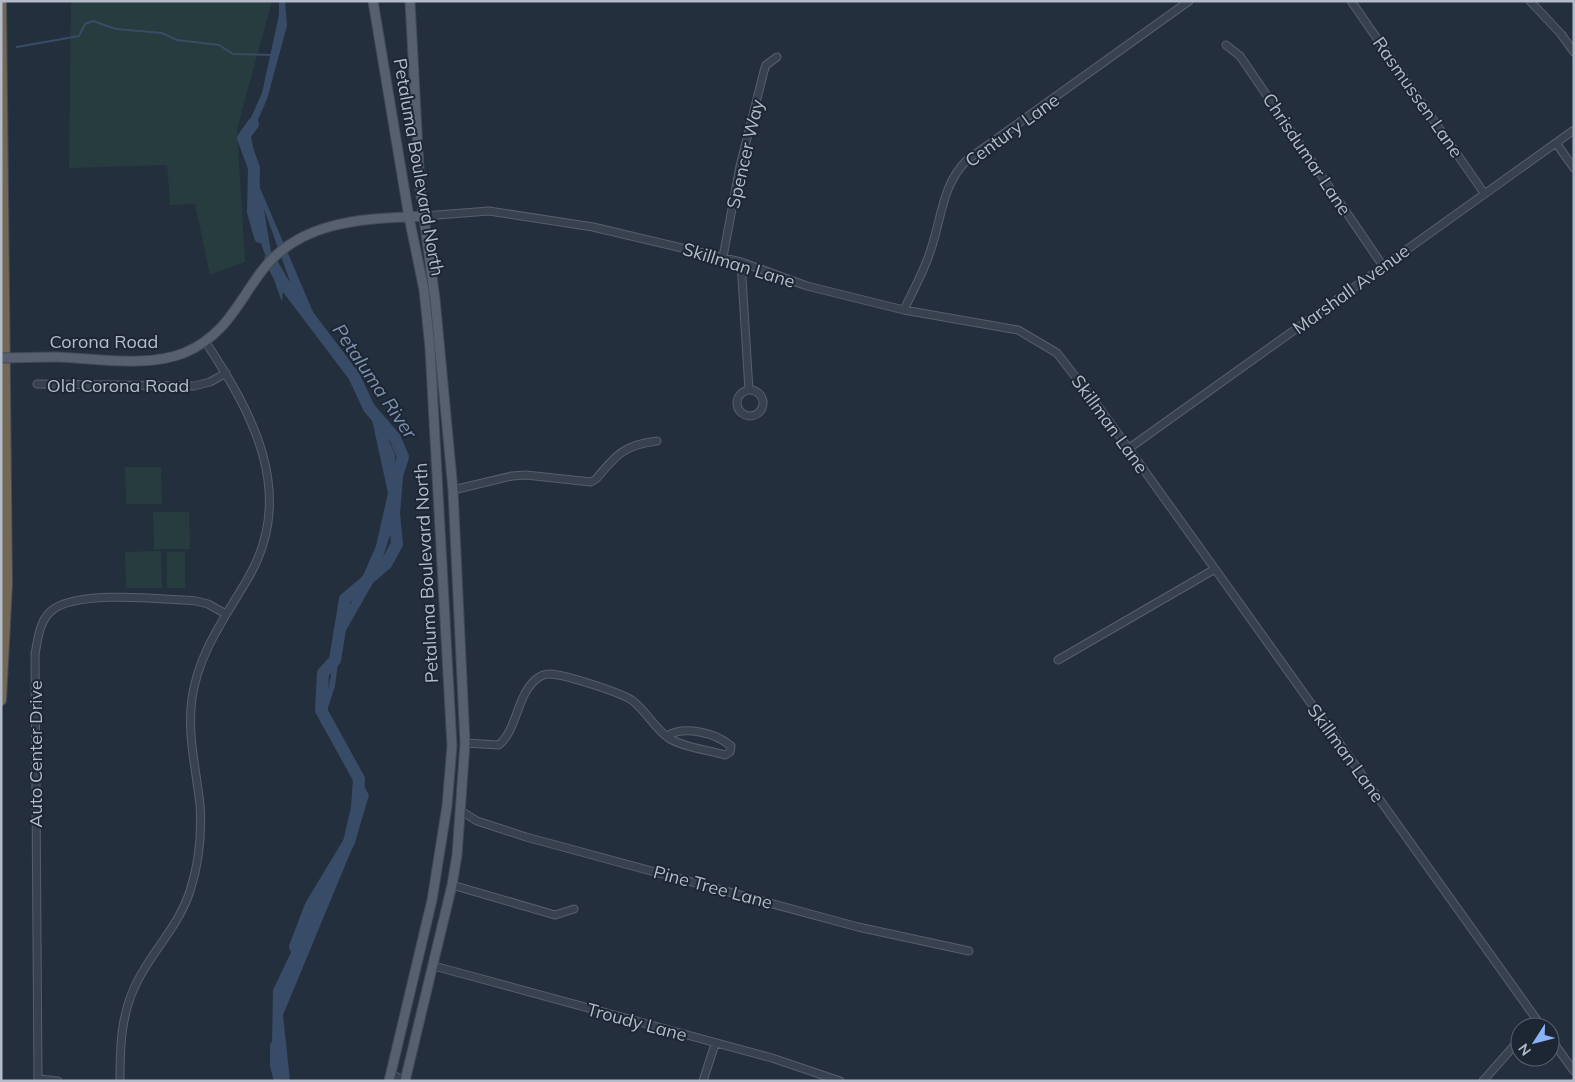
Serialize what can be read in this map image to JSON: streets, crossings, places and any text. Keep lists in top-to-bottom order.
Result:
{
  "streets": {
    "main road": ["Petaluma Boulevard North", "Corona Road"],
    "street": [
      "Rasmussen Lane",
      "Century Lane",
      "Spencer Way",
      "Chrisdumar Lane",
      "Skillman Lane",
      "Marshall Avenue",
      "Old Corona Road",
      "Auto Center Drive",
      "Pine Tree Lane",
      "Troudy Lane"
    ]
  },
  "crossings": [
    ["Rasmussen Lane", "Marshall Avenue"],
    ["Century Lane", "Skillman Lane"],
    ["Spencer Way", "Skillman Lane"],
    ["Chrisdumar Lane", "Marshall Avenue"],
    ["Petaluma Boulevard North", "Skillman Lane"],
    ["Petaluma Boulevard North", "Corona Road"],
    ["Petaluma Boulevard North", "Pine Tree Lane"],
    ["Petaluma Boulevard North", "Troudy Lane"],
    ["Skillman Lane", "Marshall Avenue"],
    ["Skillman Lane", "Corona Road"]
  ],
  "water": ["Petaluma River"],
  "north": "bottom left"
}
